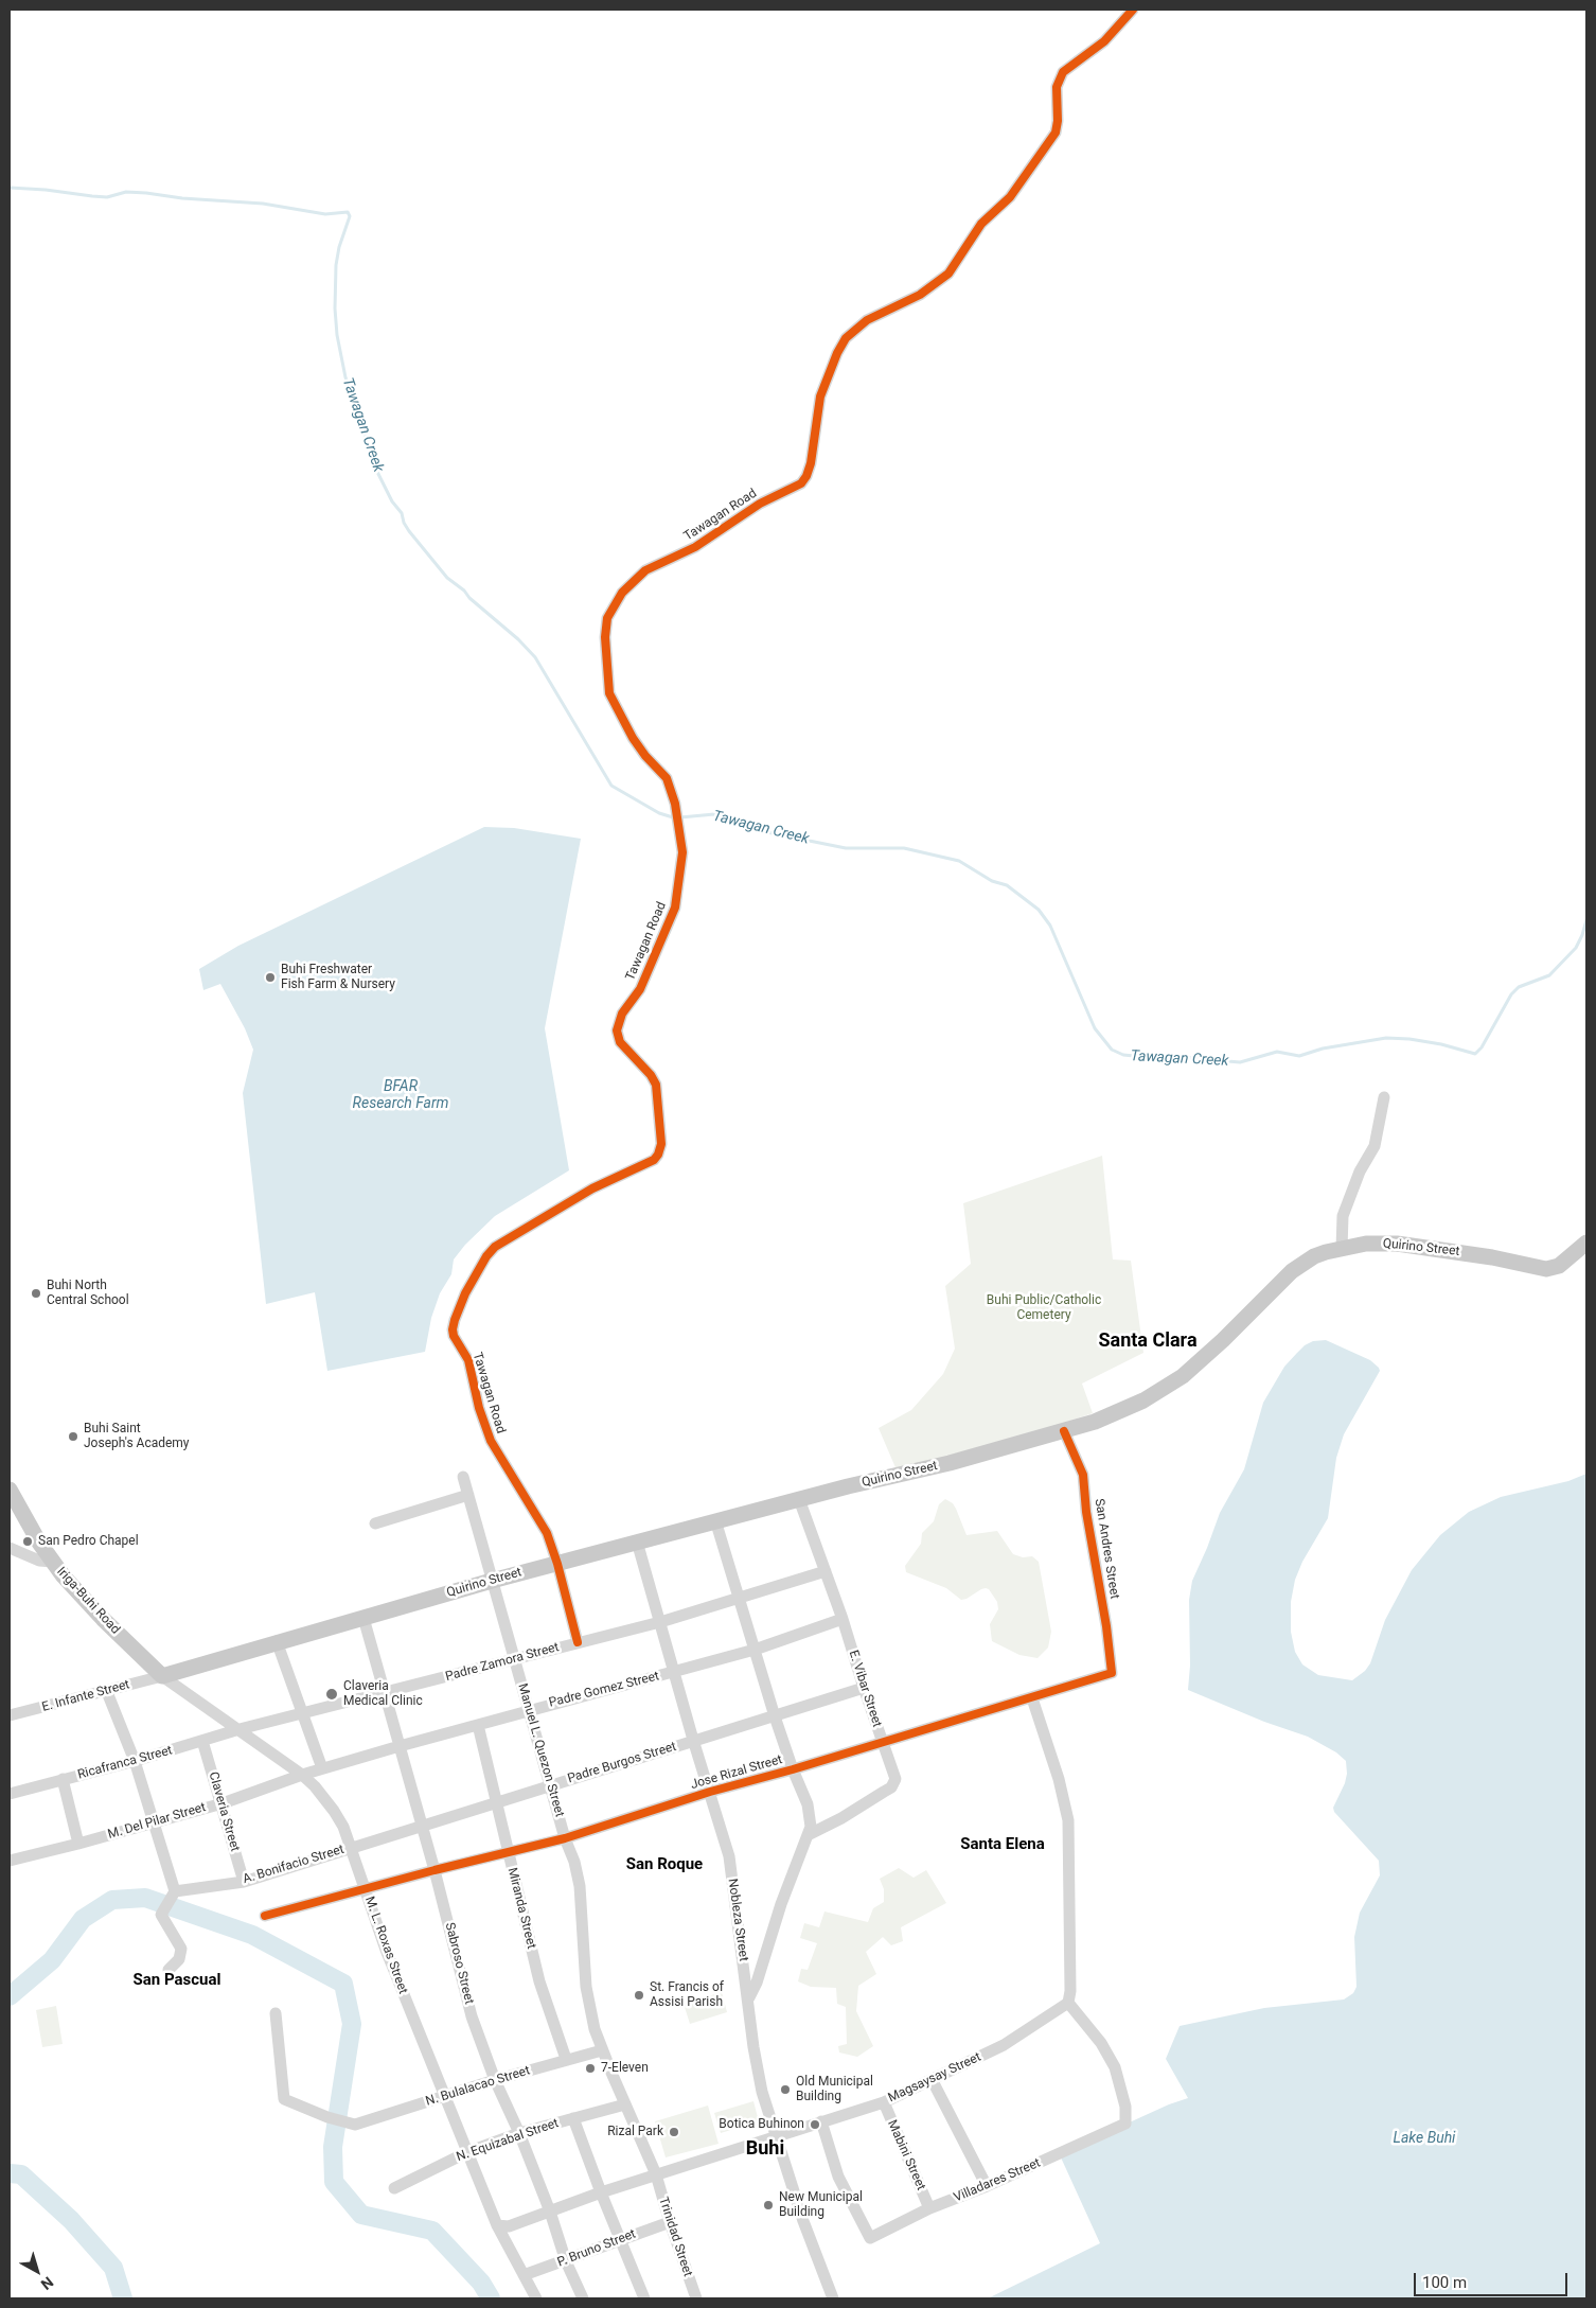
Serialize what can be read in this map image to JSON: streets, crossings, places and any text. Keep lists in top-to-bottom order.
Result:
{
  "streets": {
    "main road": ["Quirino Street", "Iriga-Buhi Road"],
    "street": [
      "Tawagan Road",
      "San Andres Street",
      "Padre Zamora Street",
      "E. Vibar Street",
      "Padre Gomez Street",
      "E. Infante Street",
      "Manuel L. Quezon Street",
      "Ricafranca Street",
      "Padre Burgos Street",
      "Jose Rizal Street",
      "Claveria Street",
      "M. Del Pilar Street",
      "A. Bonifacio Street",
      "Miranda Street",
      "Nobleza Street",
      "M. L. Roxas Street",
      "Sabroso Street",
      "Magsaysay Street",
      "N. Bulalacao Street",
      "N. Equizabal Street",
      "Mabini Street",
      "Villadares Street",
      "Trinidad Street",
      "P. Bruno Street"
    ]
  },
  "crossings": [
    ["Tawagan Road", "Quirino Street"],
    ["Tawagan Road", "Padre Zamora Street"],
    ["Quirino Street", "San Andres Street"],
    ["Quirino Street", "Iriga-Buhi Road"],
    ["Quirino Street", "E. Vibar Street"],
    ["Quirino Street", "E. Infante Street"],
    ["Quirino Street", "Manuel L. Quezon Street"],
    ["Quirino Street", "Nobleza Street"],
    ["Quirino Street", "M. L. Roxas Street"],
    ["Quirino Street", "Sabroso Street"],
    ["San Andres Street", "Jose Rizal Street"],
    ["Iriga-Buhi Road", "E. Infante Street"],
    ["Iriga-Buhi Road", "M. L. Roxas Street"],
    ["Padre Zamora Street", "E. Vibar Street"],
    ["Padre Zamora Street", "Manuel L. Quezon Street"],
    ["Padre Zamora Street", "Ricafranca Street"],
    ["Padre Zamora Street", "Nobleza Street"],
    ["Padre Zamora Street", "M. L. Roxas Street"],
    ["Padre Zamora Street", "Sabroso Street"],
    ["E. Vibar Street", "Padre Gomez Street"],
    ["E. Vibar Street", "Padre Burgos Street"],
    ["E. Vibar Street", "Jose Rizal Street"],
    ["Padre Gomez Street", "Manuel L. Quezon Street"],
    ["Padre Gomez Street", "M. Del Pilar Street"],
    ["Padre Gomez Street", "Miranda Street"],
    ["Padre Gomez Street", "Nobleza Street"],
    ["Padre Gomez Street", "M. L. Roxas Street"],
    ["Padre Gomez Street", "Sabroso Street"],
    ["E. Infante Street", "M. L. Roxas Street"],
    ["Manuel L. Quezon Street", "Padre Burgos Street"],
    ["Manuel L. Quezon Street", "Jose Rizal Street"],
    ["Manuel L. Quezon Street", "Magsaysay Street"],
    ["Manuel L. Quezon Street", "N. Bulalacao Street"],
    ["Manuel L. Quezon Street", "N. Equizabal Street"],
    ["Manuel L. Quezon Street", "Trinidad Street"],
    ["Ricafranca Street", "Claveria Street"],
    ["Ricafranca Street", "M. L. Roxas Street"],
    ["Padre Burgos Street", "A. Bonifacio Street"],
    ["Padre Burgos Street", "Miranda Street"],
    ["Padre Burgos Street", "Nobleza Street"],
    ["Padre Burgos Street", "M. L. Roxas Street"],
    ["Padre Burgos Street", "Sabroso Street"],
    ["Jose Rizal Street", "Miranda Street"],
    ["Jose Rizal Street", "Nobleza Street"],
    ["Jose Rizal Street", "M. L. Roxas Street"],
    ["Jose Rizal Street", "Sabroso Street"],
    ["Claveria Street", "M. Del Pilar Street"],
    ["Claveria Street", "A. Bonifacio Street"],
    ["M. Del Pilar Street", "M. L. Roxas Street"],
    ["A. Bonifacio Street", "M. L. Roxas Street"],
    ["Miranda Street", "N. Bulalacao Street"],
    ["Nobleza Street", "Magsaysay Street"],
    ["M. L. Roxas Street", "Magsaysay Street"],
    ["M. L. Roxas Street", "N. Bulalacao Street"],
    ["M. L. Roxas Street", "N. Equizabal Street"],
    ["M. L. Roxas Street", "P. Bruno Street"],
    ["Sabroso Street", "Magsaysay Street"],
    ["Sabroso Street", "N. Bulalacao Street"],
    ["Sabroso Street", "N. Equizabal Street"],
    ["Sabroso Street", "P. Bruno Street"],
    ["Magsaysay Street", "Mabini Street"],
    ["Magsaysay Street", "Villadares Street"],
    ["Magsaysay Street", "Trinidad Street"],
    ["Mabini Street", "Villadares Street"],
    ["Trinidad Street", "P. Bruno Street"]
  ],
  "districts": [
    "Santa Clara",
    "Santa Elena",
    "San Roque",
    "San Pascual",
    "Buhi"
  ],
  "water": ["Tawagan Creek", "BFAR Research Farm", "Lake Buhi"],
  "parks": ["Buhi Public/Catholic Cemetery"],
  "places": [
    "Buhi Freshwater Fish Farm & Nursery",
    "Buhi North Central School",
    "Buhi Saint Joseph's Academy",
    "San Pedro Chapel",
    "Claveria Medical Clinic",
    "St. Francis of Assisi Parish",
    "7-Eleven",
    "Old Municipal Building",
    "Botica Buhinon",
    "Rizal Park",
    "New Municipal Building"
  ],
  "scale_bar": "100 m",
  "north": "bottom right"
}
